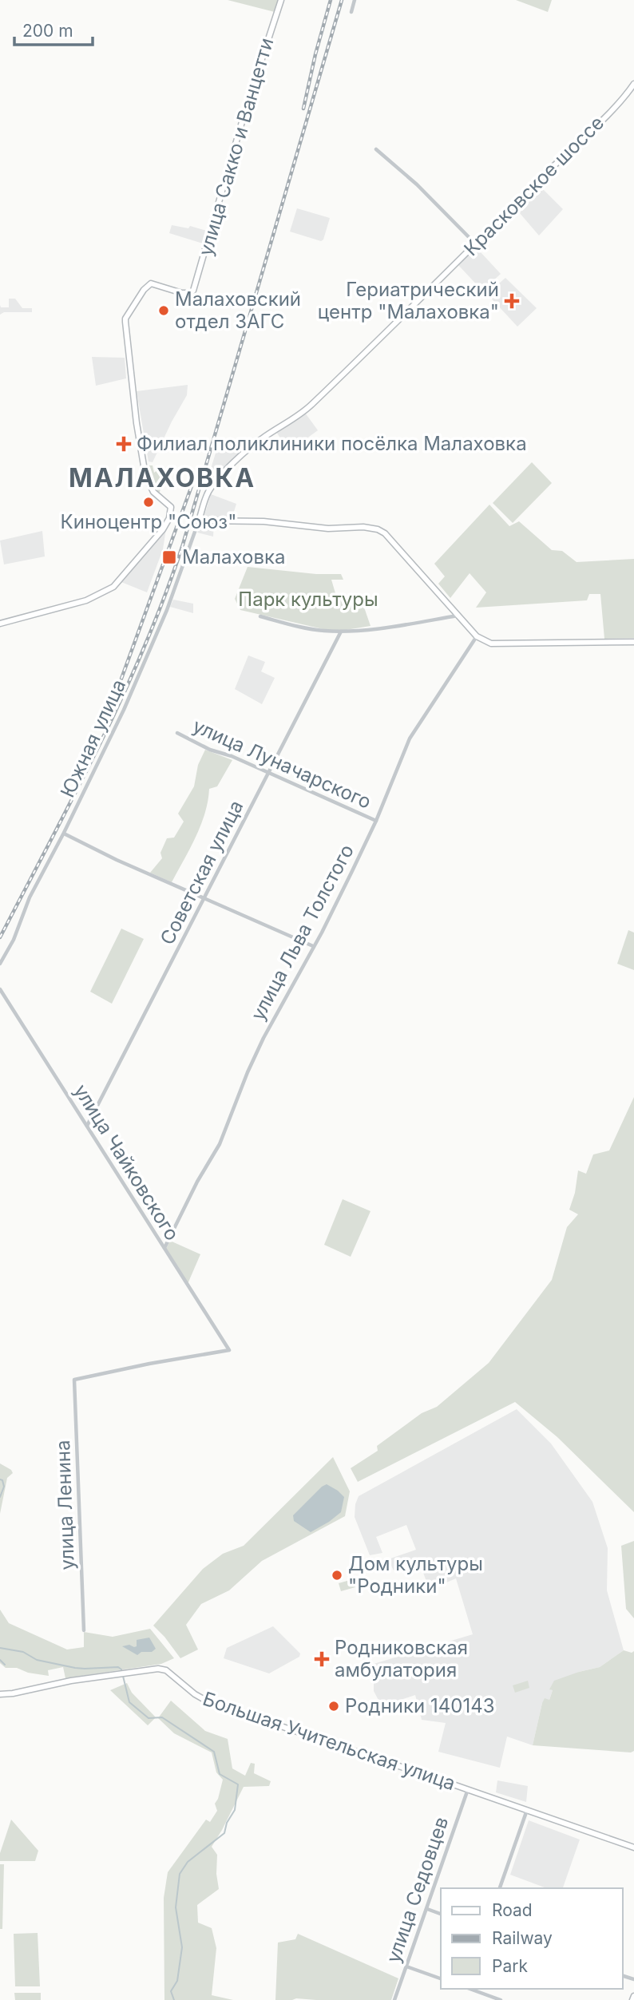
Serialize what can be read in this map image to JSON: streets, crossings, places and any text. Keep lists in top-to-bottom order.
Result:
{
  "streets": {
    "main road": ["улица Сакко и Ванцетти", "Красковское шоссе", "Большая Учительская улица"],
    "street": [
      "Южная улица",
      "улица Луначарского",
      "Советская улица",
      "улица Льва Толстого",
      "улица Чайковского",
      "улица Ленина",
      "улица Седовцев"
    ]
  },
  "crossings": [
    ["Красковское шоссе", "Южная улица"],
    ["улица Луначарского", "Советская улица"],
    ["улица Луначарского", "улица Льва Толстого"],
    ["Советская улица", "улица Чайковского"],
    ["улица Льва Толстого", "улица Чайковского"],
    ["улица Чайковского", "улица Ленина"],
    ["Большая Учительская улица", "улица Седовцев"]
  ],
  "districts": ["МАЛАХОВКА"],
  "parks": ["Парк культуры"],
  "places": {
    "health": ["Гериатрический центр \"Малаховка\"", "Филиал поликлиники посёлка Малаховка", "Родниковская амбулатория"],
    "other": [
      "Малаховский отдел ЗАГС",
      "Киноцентр \"Союз\"",
      "Дом культуры \"Родники\"",
      "Родники 140143"
    ],
    "transit": ["Малаховка"]
  },
  "legend": ["Road", "Railway", "Park"],
  "scale_bar": "200 m"
}
